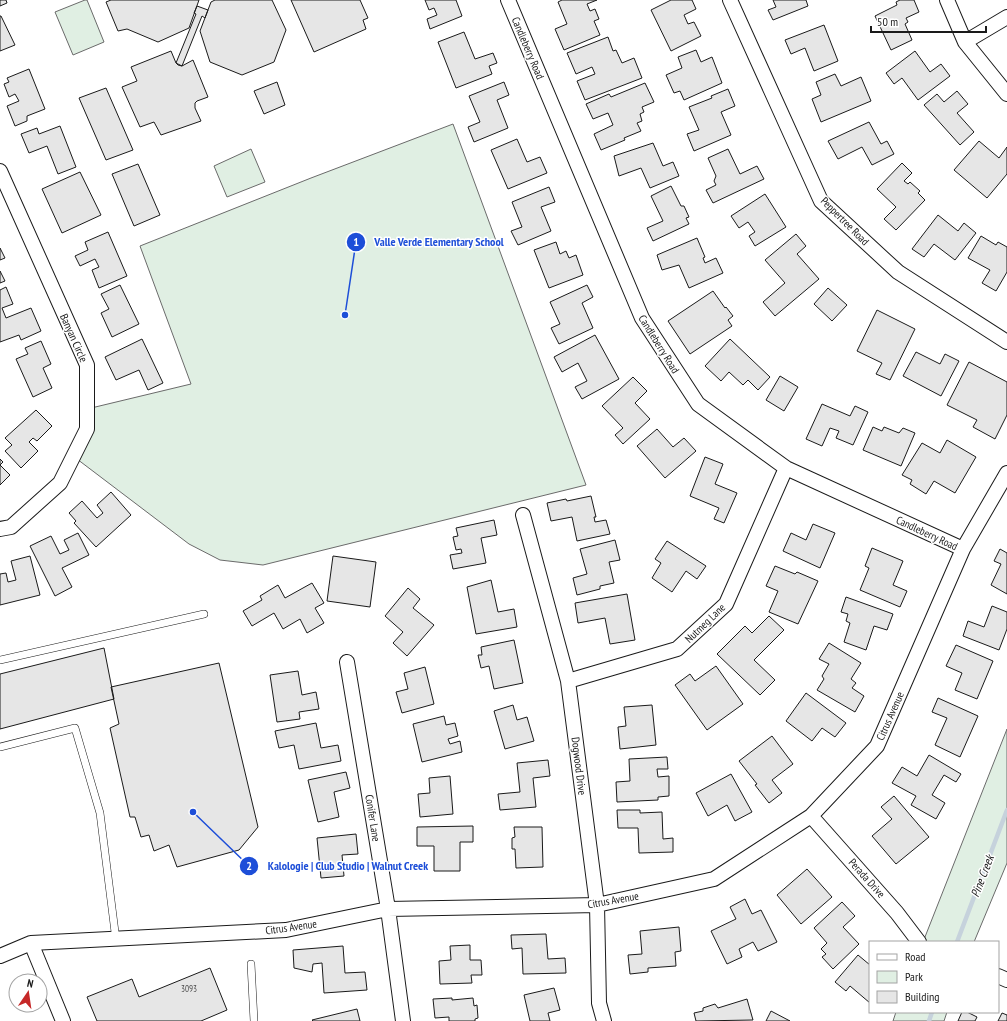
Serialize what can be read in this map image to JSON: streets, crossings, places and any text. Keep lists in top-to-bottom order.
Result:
{
  "streets": {
    "street": [
      "Candleberry Road",
      "Peppertree Road",
      "Banyan Circle",
      "Nutmeg Lane",
      "Citrus Avenue",
      "Dogwood Drive",
      "Conifer Lane",
      "Perada Drive"
    ]
  },
  "crossings": [
    ["Candleberry Road", "Nutmeg Lane"],
    ["Candleberry Road", "Citrus Avenue"],
    ["Nutmeg Lane", "Dogwood Drive"],
    ["Citrus Avenue", "Dogwood Drive"],
    ["Citrus Avenue", "Conifer Lane"],
    ["Citrus Avenue", "Perada Drive"]
  ],
  "water": ["Pine Creek"],
  "places": ["Valle Verde Elementary School", "Kalologie | Club Studio | Walnut Creek"],
  "house_numbers": ["3093"],
  "legend": ["Road", "Park", "Building"],
  "scale_bar": "50 m",
  "north": "top"
}
